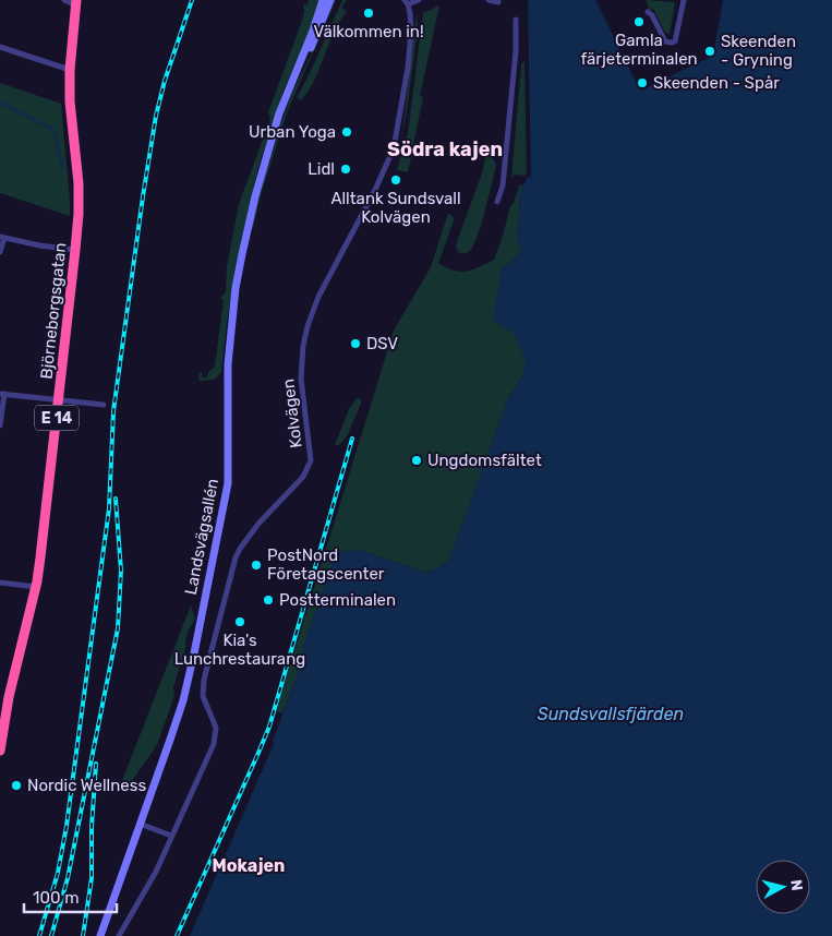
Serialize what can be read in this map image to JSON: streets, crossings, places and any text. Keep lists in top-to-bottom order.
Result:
{
  "streets": {
    "highway": ["Björneborgsgatan", "E 14"],
    "main road": ["Landsvägsallén"],
    "street": ["Kolvägen"]
  },
  "districts": ["Södra kajen", "Mokajen"],
  "water": ["Sundsvallsfjärden"],
  "places": [
    "Välkommen in!",
    "Gamla färjeterminalen",
    "Skeenden - Gryning",
    "Skeenden - Spår",
    "Urban Yoga",
    "Lidl",
    "Alltank Sundsvall Kolvägen",
    "DSV",
    "Ungdomsfältet",
    "PostNord Företagscenter",
    "Postterminalen",
    "Kia's Lunchrestaurang",
    "Nordic Wellness"
  ],
  "scale_bar": "100 m",
  "north": "right"
}
